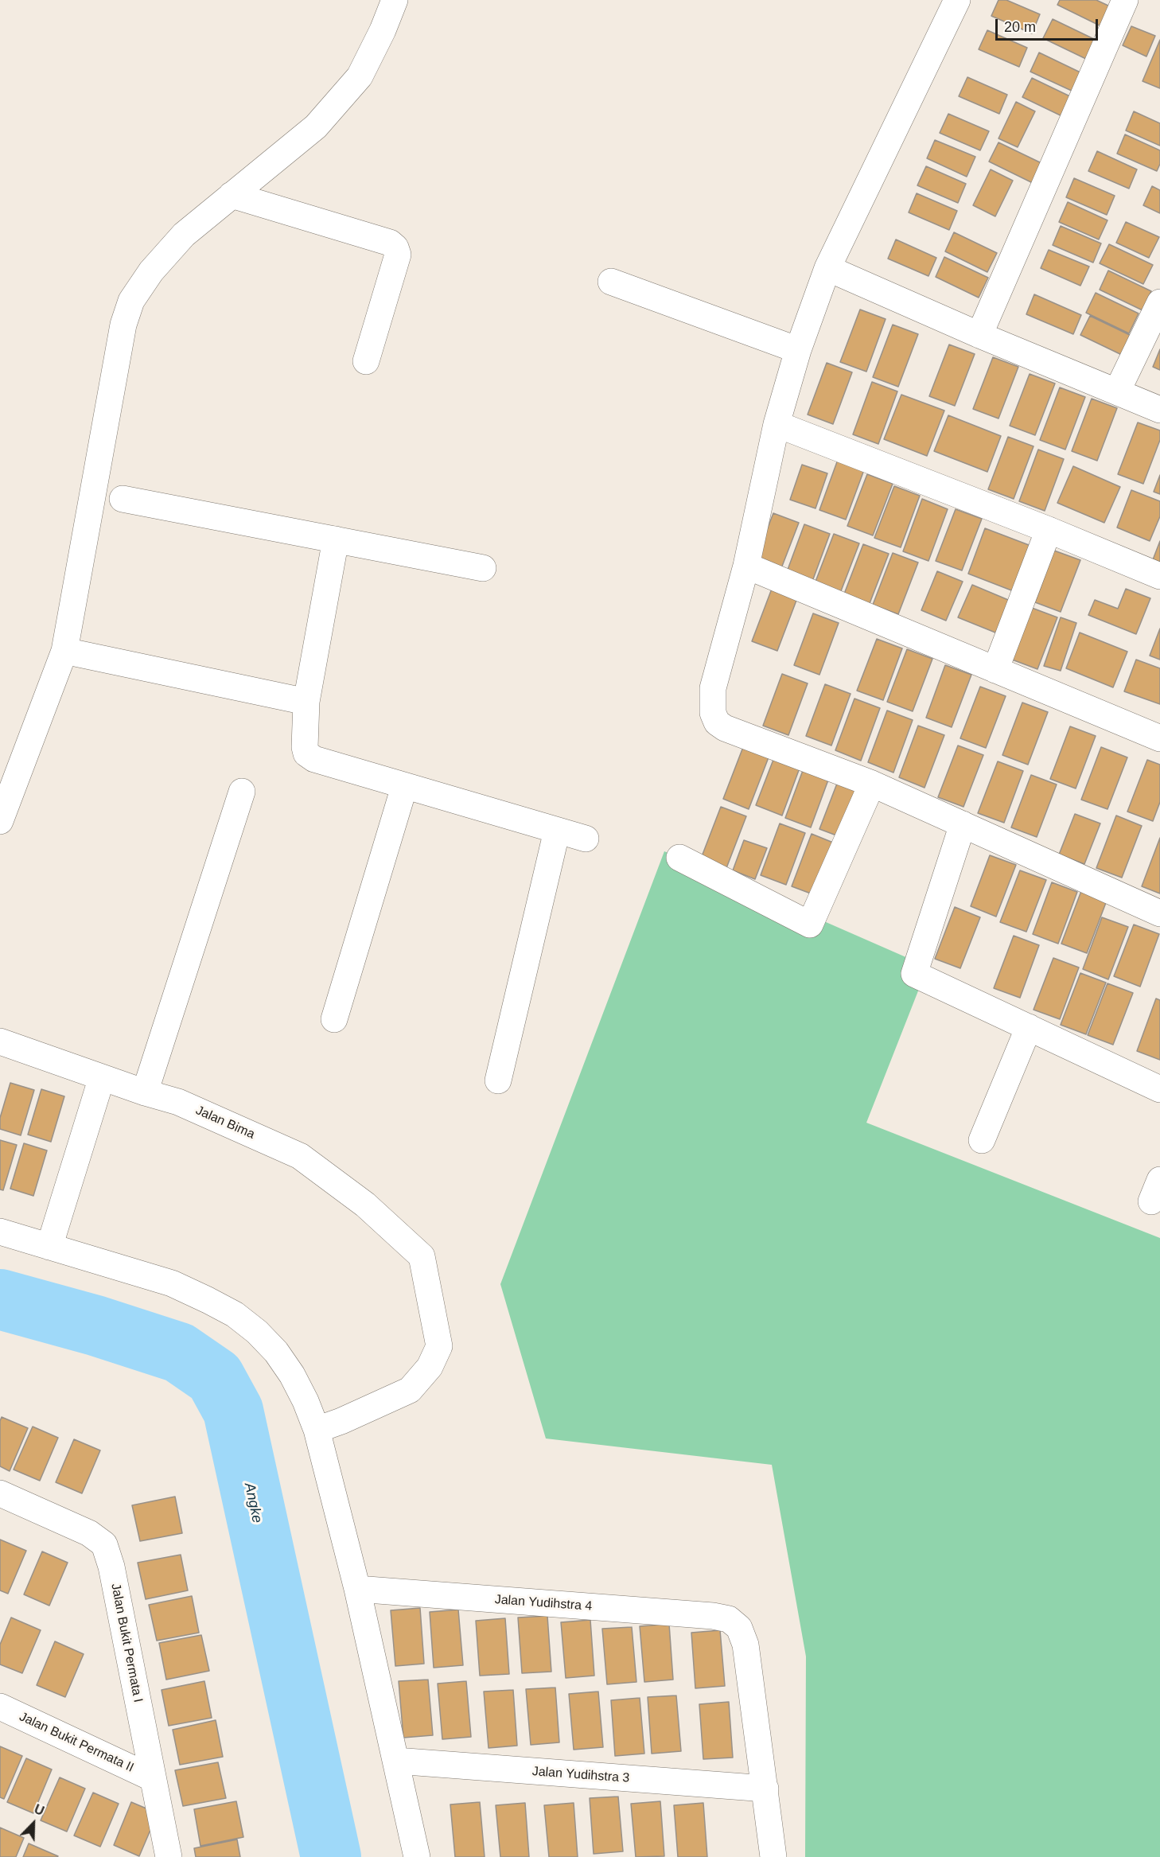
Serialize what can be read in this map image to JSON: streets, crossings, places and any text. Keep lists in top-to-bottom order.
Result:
{
  "streets": {
    "street": [
      "Jalan Bima",
      "Jalan Yudihstra 4",
      "Jalan Bukit Permata I",
      "Jalan Bukit Permata II",
      "Jalan Yudihstra 3"
    ]
  },
  "crossings": [
    ["Jalan Yudihstra 4", "Jalan Yudihstra 3"],
    ["Jalan Bukit Permata I", "Jalan Bukit Permata II"]
  ],
  "water": ["Angke"],
  "scale_bar": "20 m",
  "north": "top right"
}
